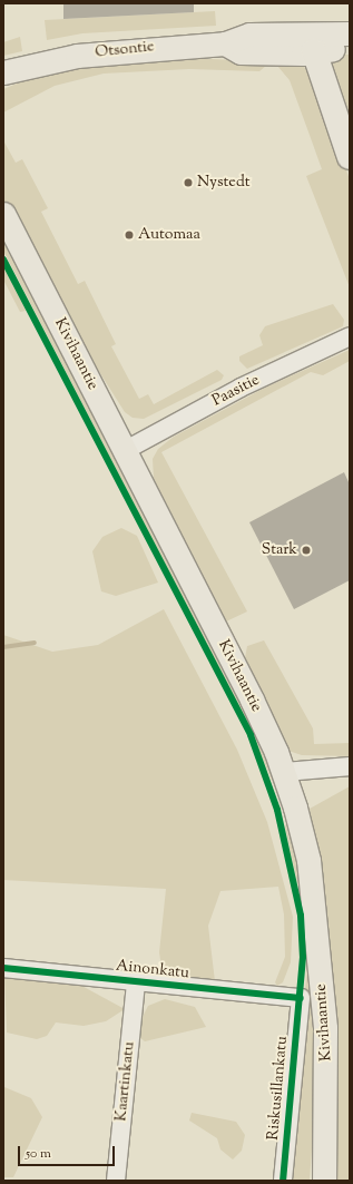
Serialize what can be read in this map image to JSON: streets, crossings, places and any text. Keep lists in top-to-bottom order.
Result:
{
  "streets": {
    "main road": ["Otsontie", "Kivihaantie"],
    "street": [
      "Paasitie",
      "Ainonkatu",
      "Kaartinkatu",
      "Riskusillankatu"
    ]
  },
  "crossings": [
    ["Kivihaantie", "Paasitie"],
    ["Ainonkatu", "Kaartinkatu"],
    ["Ainonkatu", "Riskusillankatu"]
  ],
  "places": ["Nystedt", "Automaa", "Stark"],
  "scale_bar": "50 m"
}
